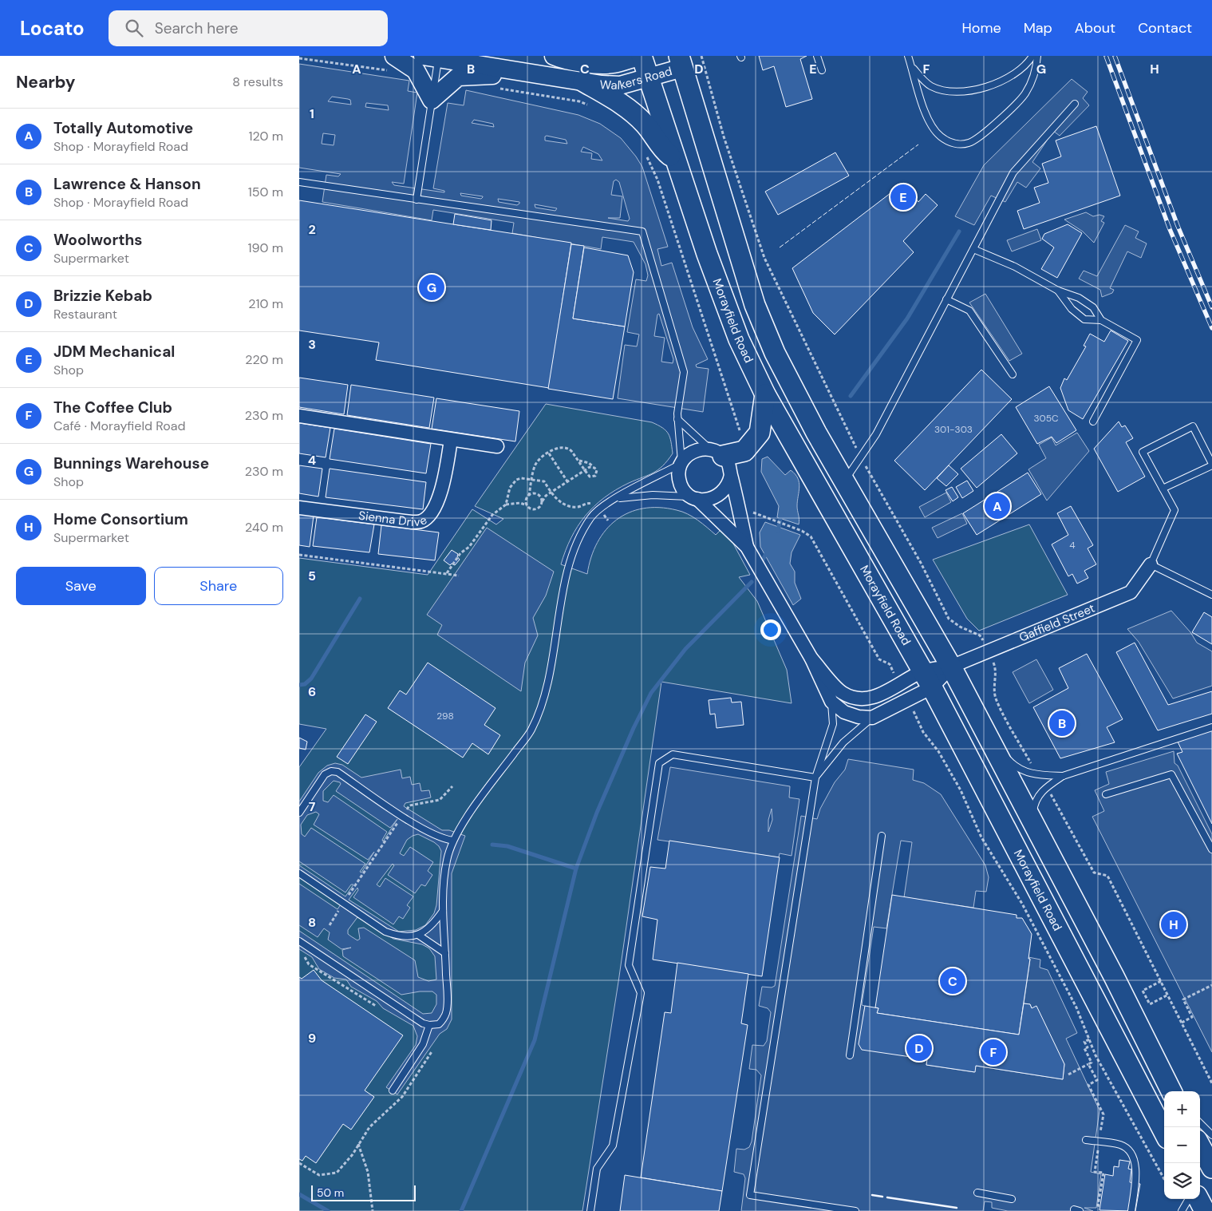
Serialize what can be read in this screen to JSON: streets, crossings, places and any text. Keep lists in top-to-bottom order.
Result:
{
  "streets": {
    "main road": ["Walkers Road", "Morayfield Road"],
    "street": ["Sienna Drive", "Gaffield Street"]
  },
  "crossings": [
    ["Walkers Road", "Morayfield Road"]
  ],
  "house_numbers": [
    "305C",
    "301-303",
    "4",
    "298"
  ],
  "scale_bar": "50 m",
  "page": {
    "header": "Locato",
    "search": "Search here",
    "nav": [
      "Home",
      "Map",
      "About",
      "Contact"
    ],
    "heading": ["Nearby", "8 results"],
    "list": [
      {
        "mark": "A",
        "name": "Totally Automotive",
        "note": "Shop · Morayfield Road",
        "value": "120 m"
      },
      {
        "mark": "B",
        "name": "Lawrence & Hanson",
        "note": "Shop · Morayfield Road",
        "value": "150 m"
      },
      {
        "mark": "C",
        "name": "Woolworths",
        "note": "Supermarket",
        "value": "190 m"
      },
      {
        "mark": "D",
        "name": "Brizzie Kebab",
        "note": "Restaurant",
        "value": "210 m"
      },
      {
        "mark": "E",
        "name": "JDM Mechanical",
        "note": "Shop",
        "value": "220 m"
      },
      {
        "mark": "F",
        "name": "The Coffee Club",
        "note": "Café · Morayfield Road",
        "value": "230 m"
      },
      {
        "mark": "G",
        "name": "Bunnings Warehouse",
        "note": "Shop",
        "value": "230 m"
      },
      {
        "mark": "H",
        "name": "Home Consortium",
        "note": "Supermarket",
        "value": "240 m"
      }
    ],
    "pins": [
      "E",
      "G",
      "A",
      "B",
      "H",
      "C",
      "D",
      "F"
    ],
    "buttons": ["Save", "Share"],
    "map_buttons": ["+", "−"],
    "scale": "50 m"
  },
  "grid": {
    "columns": [
      "A",
      "B",
      "C",
      "D",
      "E",
      "F",
      "G",
      "H"
    ],
    "rows": [
      "1",
      "2",
      "3",
      "4",
      "5",
      "6",
      "7",
      "8",
      "9"
    ]
  }
}
